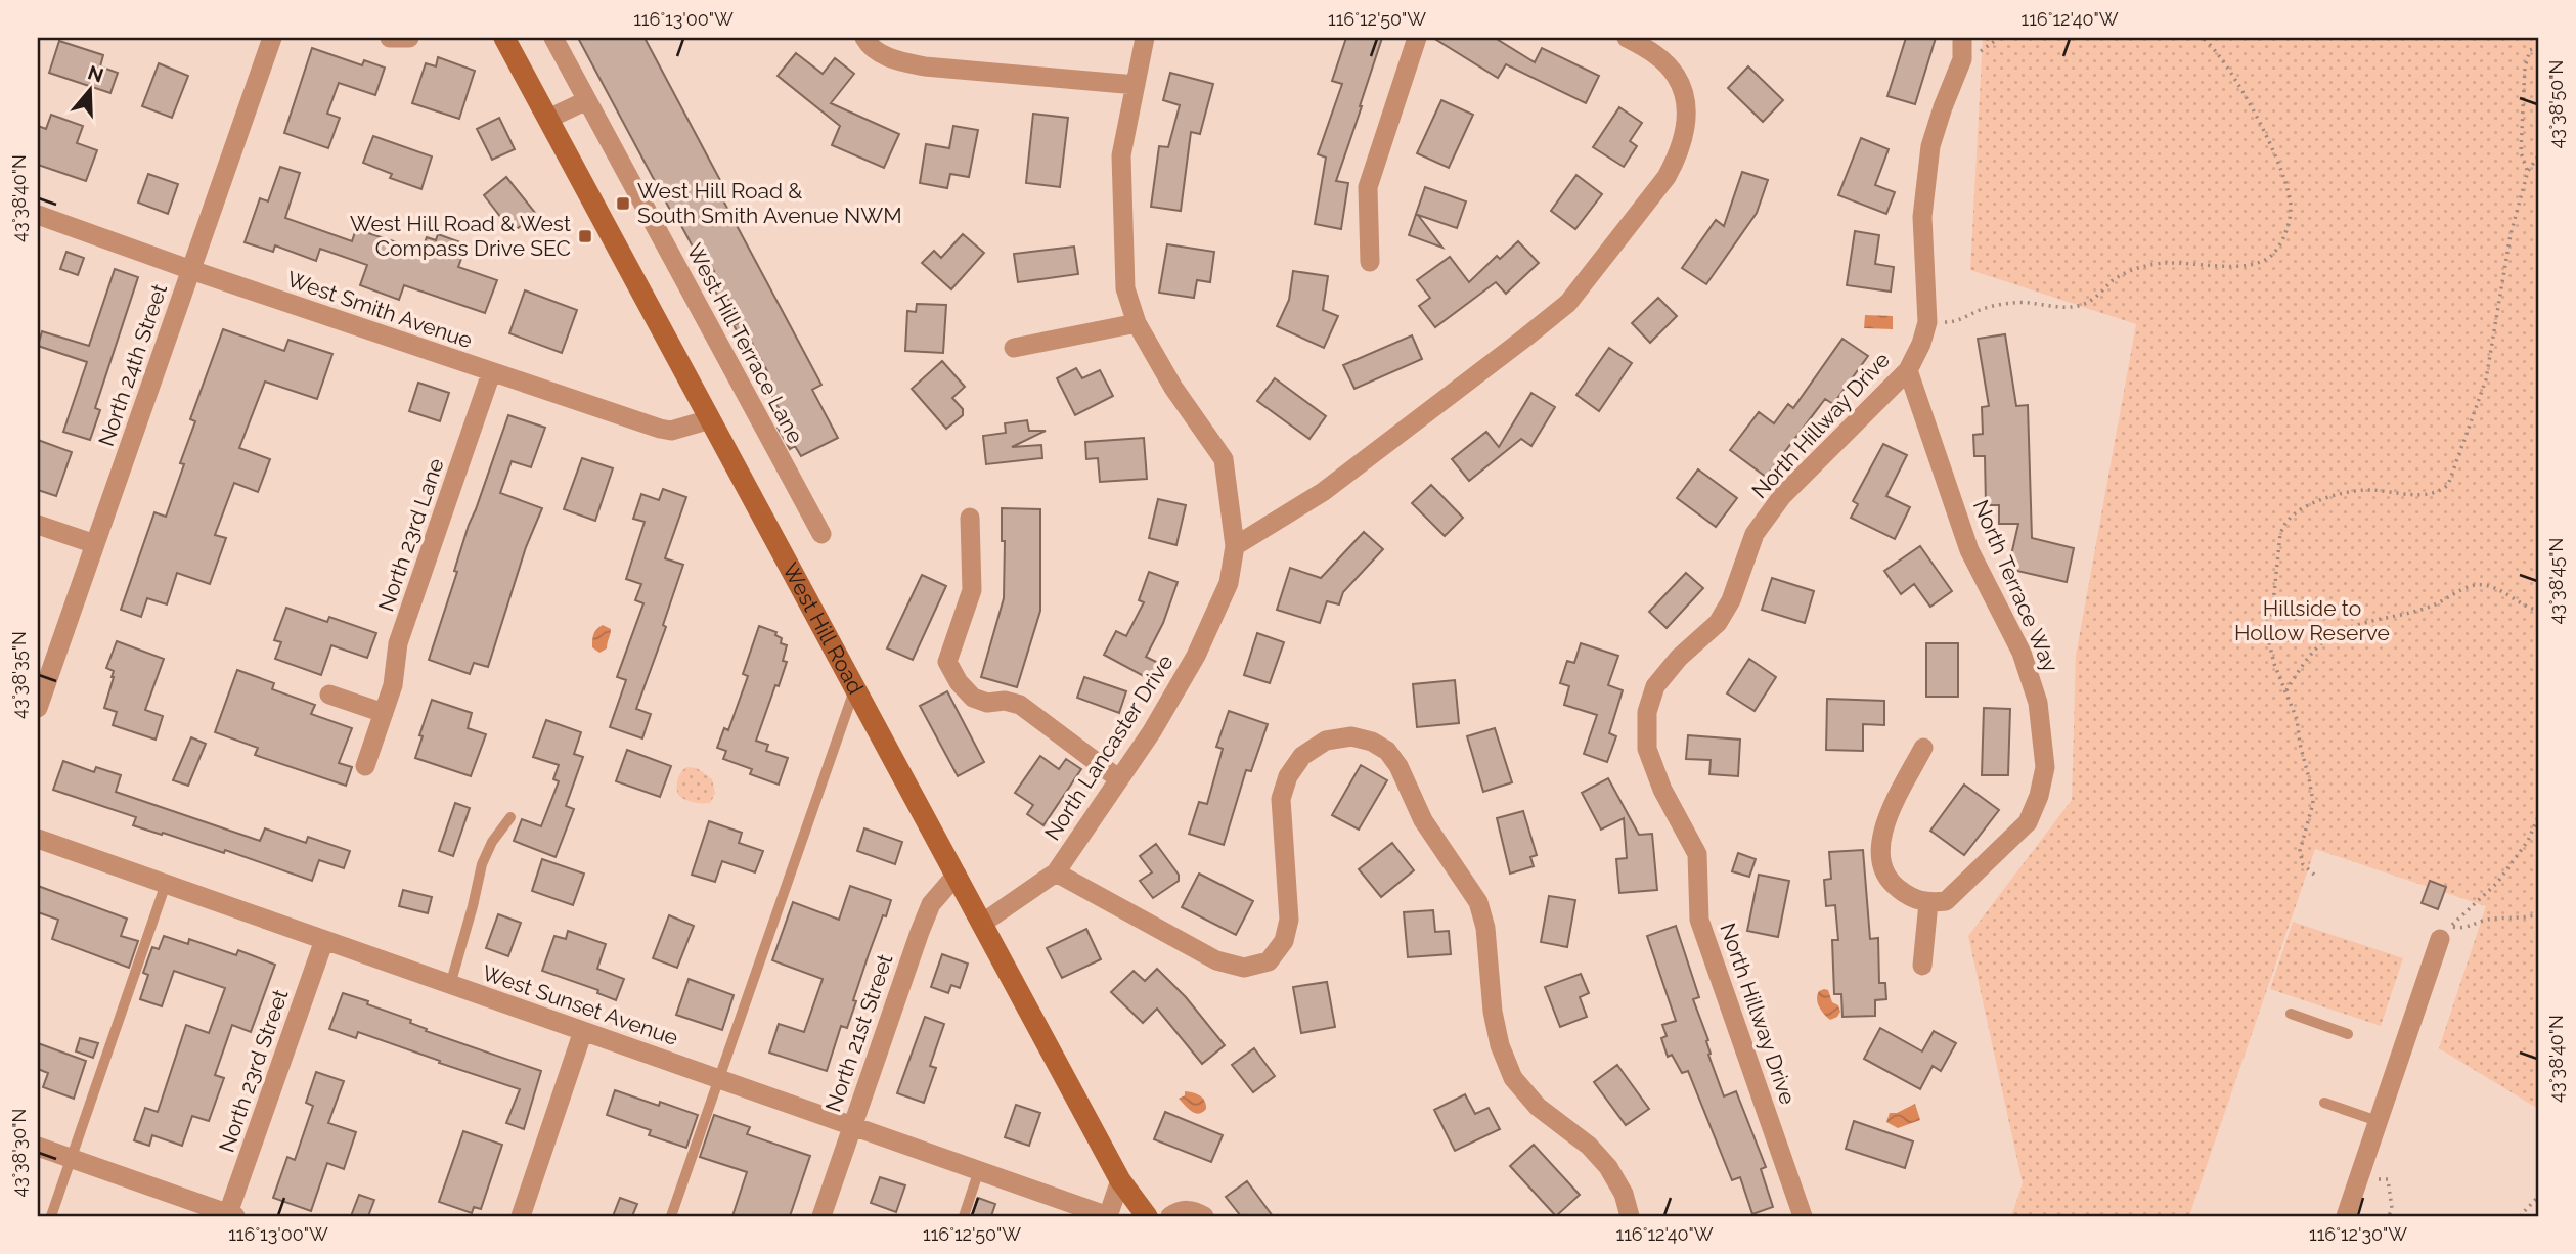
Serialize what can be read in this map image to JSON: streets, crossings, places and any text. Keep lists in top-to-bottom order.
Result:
{
  "streets": {
    "street": [
      "West Smith Avenue",
      "West Hill Terrace Lane",
      "North 24th Street",
      "North Hillway Drive",
      "North 23rd Lane",
      "North Terrace Way",
      "West Hill Road",
      "North Lancaster Drive",
      "West Sunset Avenue",
      "North 21st Street",
      "North 23rd Street"
    ]
  },
  "crossings": [
    ["West Smith Avenue", "North 24th Street"],
    ["West Smith Avenue", "North 23rd Lane"],
    ["West Smith Avenue", "West Hill Road"],
    ["North Hillway Drive", "North Terrace Way"],
    ["West Hill Road", "North Lancaster Drive"],
    ["West Hill Road", "North 21st Street"],
    ["West Sunset Avenue", "North 21st Street"],
    ["West Sunset Avenue", "North 23rd Street"]
  ],
  "parks": ["Hillside to Hollow Reserve"],
  "places": {
    "transit": ["West Hill Road & South Smith Avenue NWM", "West Hill Road & West Compass Drive SEC"]
  },
  "north": "top",
  "coordinates": [
    "116°13'00\"W",
    "116°12'50\"W",
    "116°12'40\"W",
    "43°38'50\"N",
    "43°38'40\"N",
    "43°38'45\"N",
    "43°38'35\"N",
    "43°38'30\"N",
    "116°12'30\"W"
  ]
}
